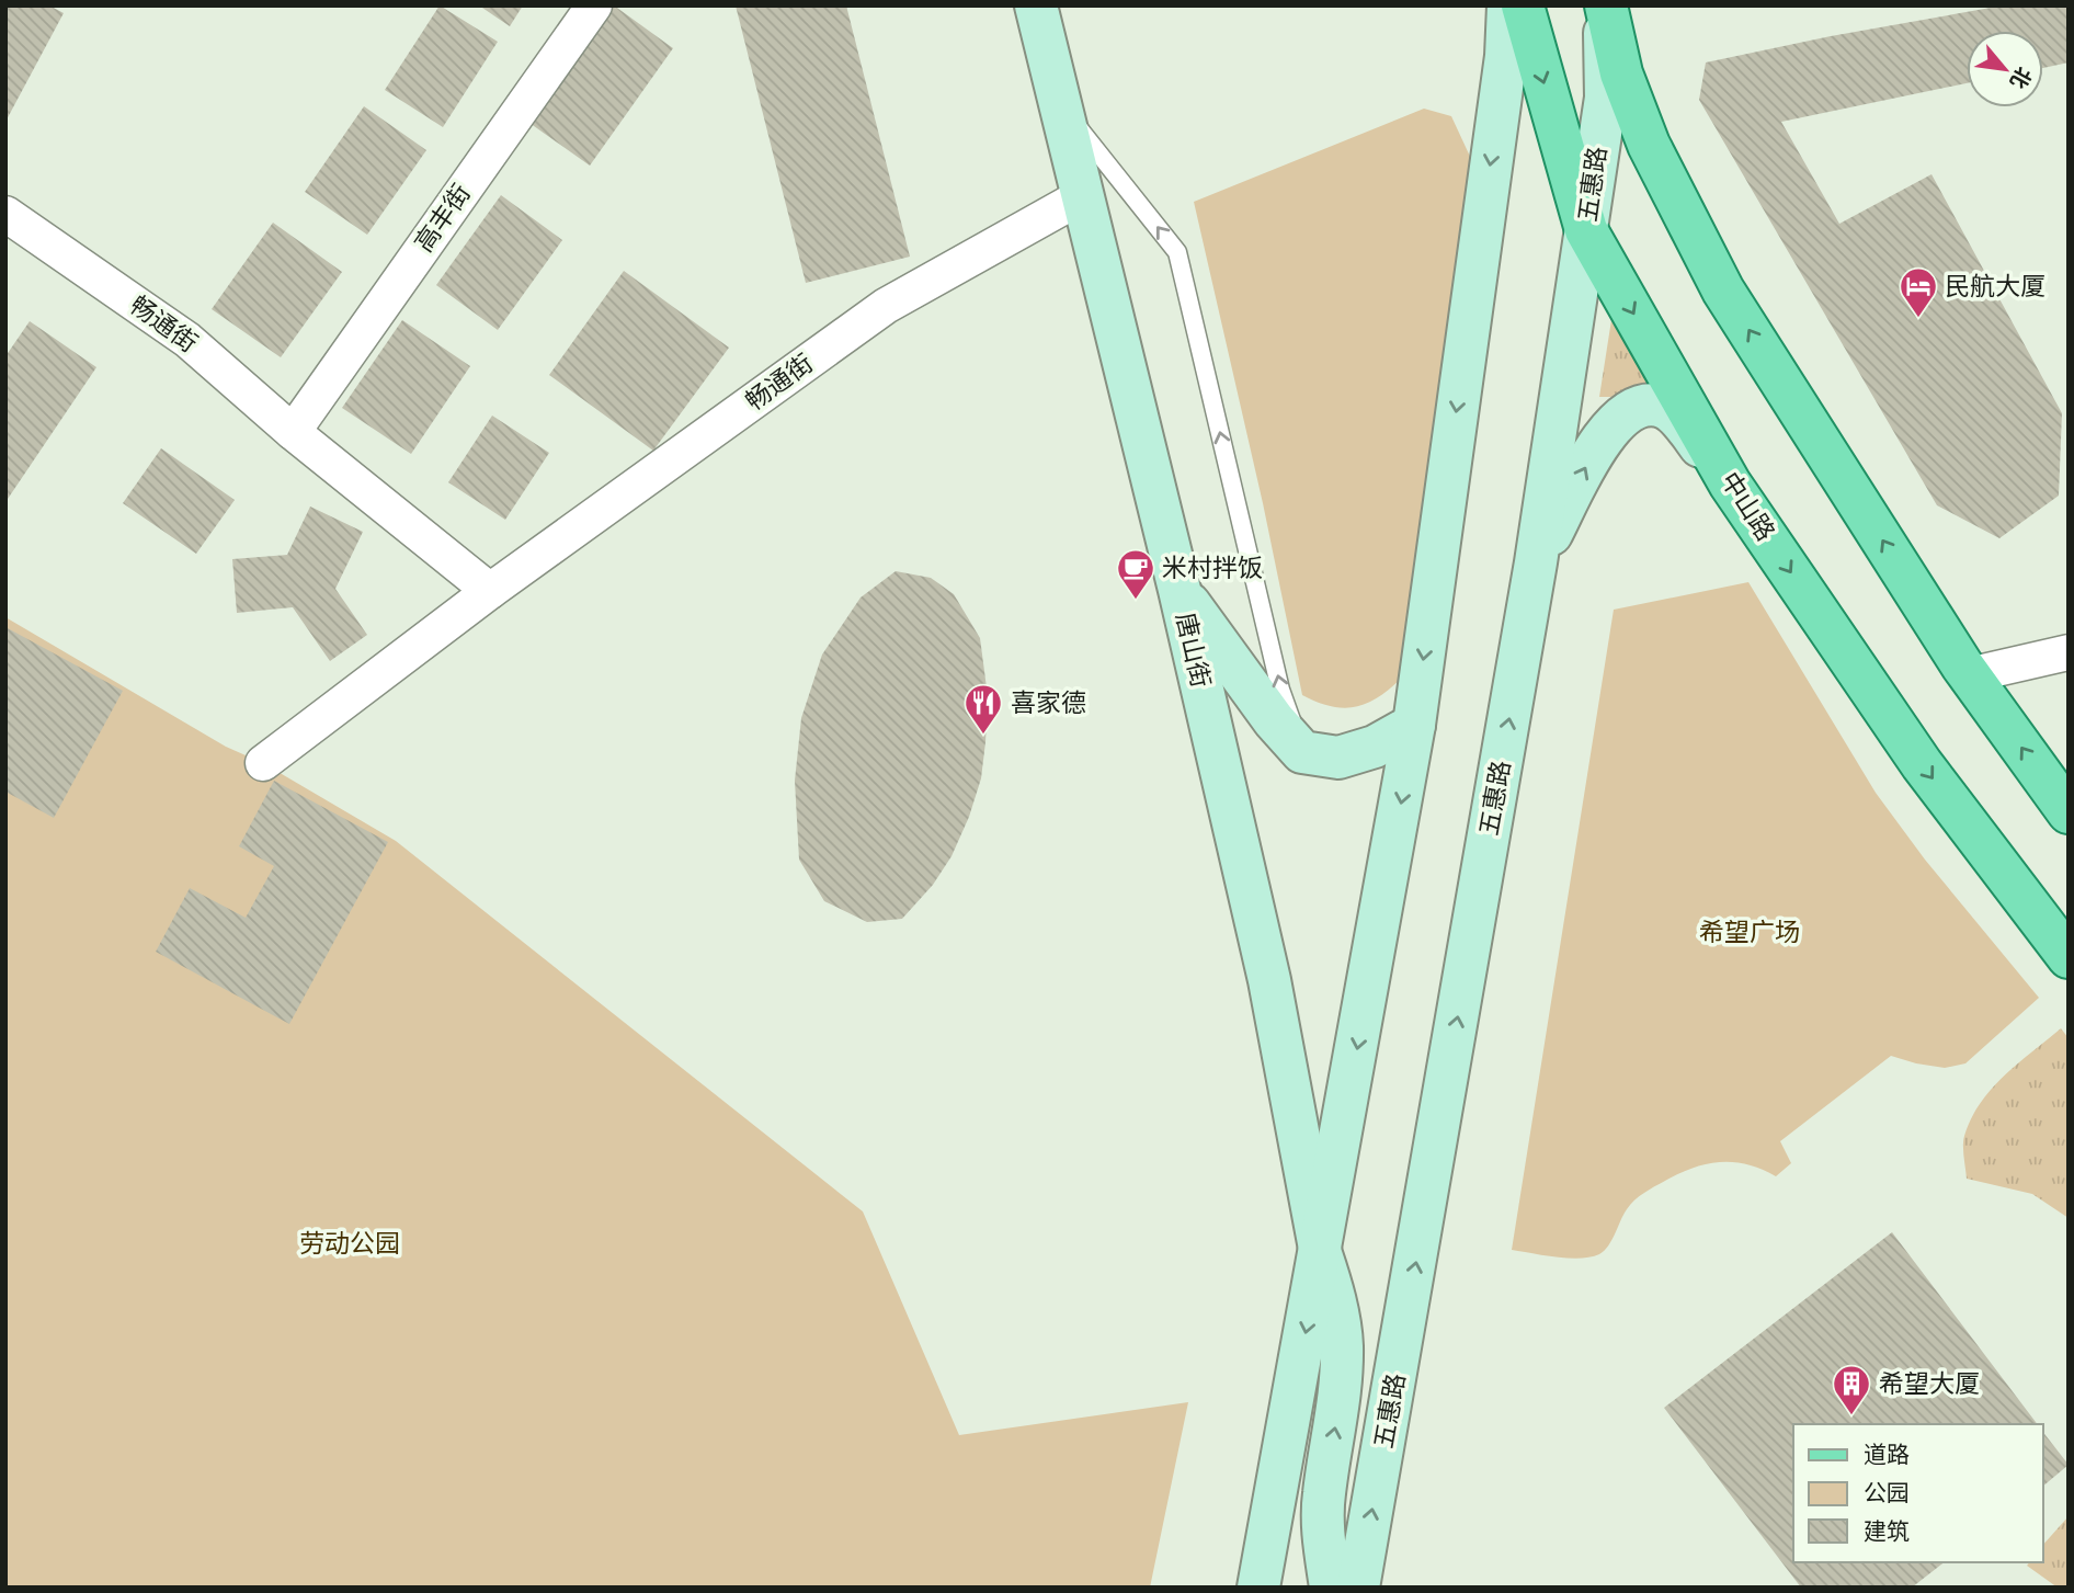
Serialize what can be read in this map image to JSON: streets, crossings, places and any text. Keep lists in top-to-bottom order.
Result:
{
  "streets": {
    "main road": ["五惠路", "中山路", "唐山街"],
    "street": ["高丰街", "畅通街"]
  },
  "crossings": [
    ["五惠路", "中山路"],
    ["高丰街", "畅通街"],
    ["畅通街", "唐山街"]
  ],
  "parks": ["希望广场", "劳动公园"],
  "places": {
    "hotel": ["民航大厦"],
    "cafe": ["米村拌饭"],
    "restaurant": ["喜家德"],
    "building": ["希望大厦"]
  },
  "legend": ["道路", "公园", "建筑"],
  "north": "bottom right"
}
